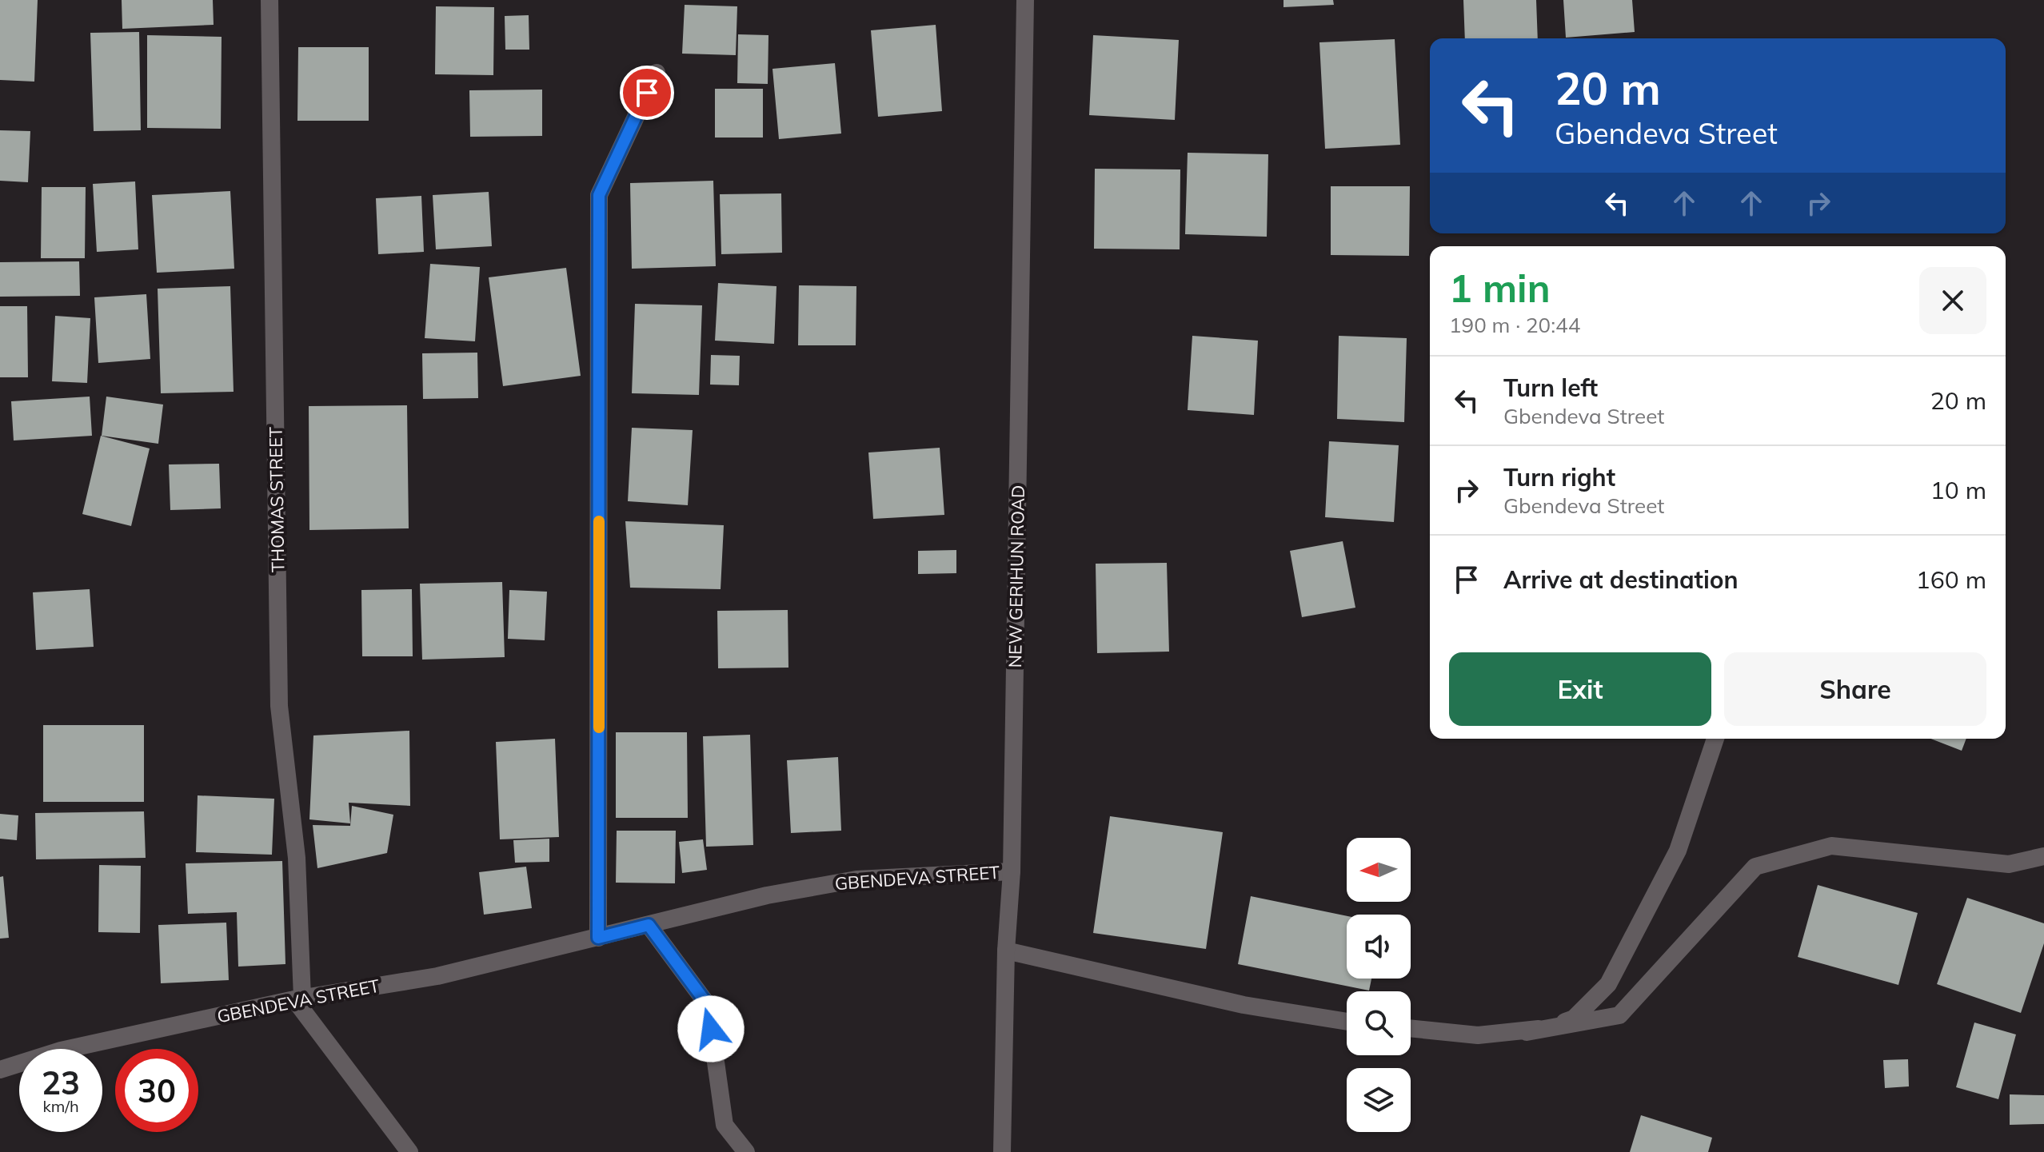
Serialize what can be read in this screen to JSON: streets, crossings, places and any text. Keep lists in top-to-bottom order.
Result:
{
  "streets": {
    "street": ["THOMAS STREET", "NEW GERIHUN ROAD", "GBENDEVA STREET"]
  },
  "crossings": [
    ["THOMAS STREET", "GBENDEVA STREET"],
    ["NEW GERIHUN ROAD", "GBENDEVA STREET"]
  ],
  "north": "left",
  "page": {
    "turn": ["20 m", "Gbendeva Street"],
    "heading": ["1 min", "190 m · 20:44"],
    "list": [
      {
        "name": "Turn left",
        "note": "Gbendeva Street",
        "value": "20 m"
      },
      {
        "name": "Turn right",
        "note": "Gbendeva Street",
        "value": "10 m"
      },
      {
        "name": "Arrive at destination",
        "value": "160 m"
      }
    ],
    "buttons": ["Exit", "Share"],
    "speed": "23 km/h",
    "limit": "30"
  }
}
